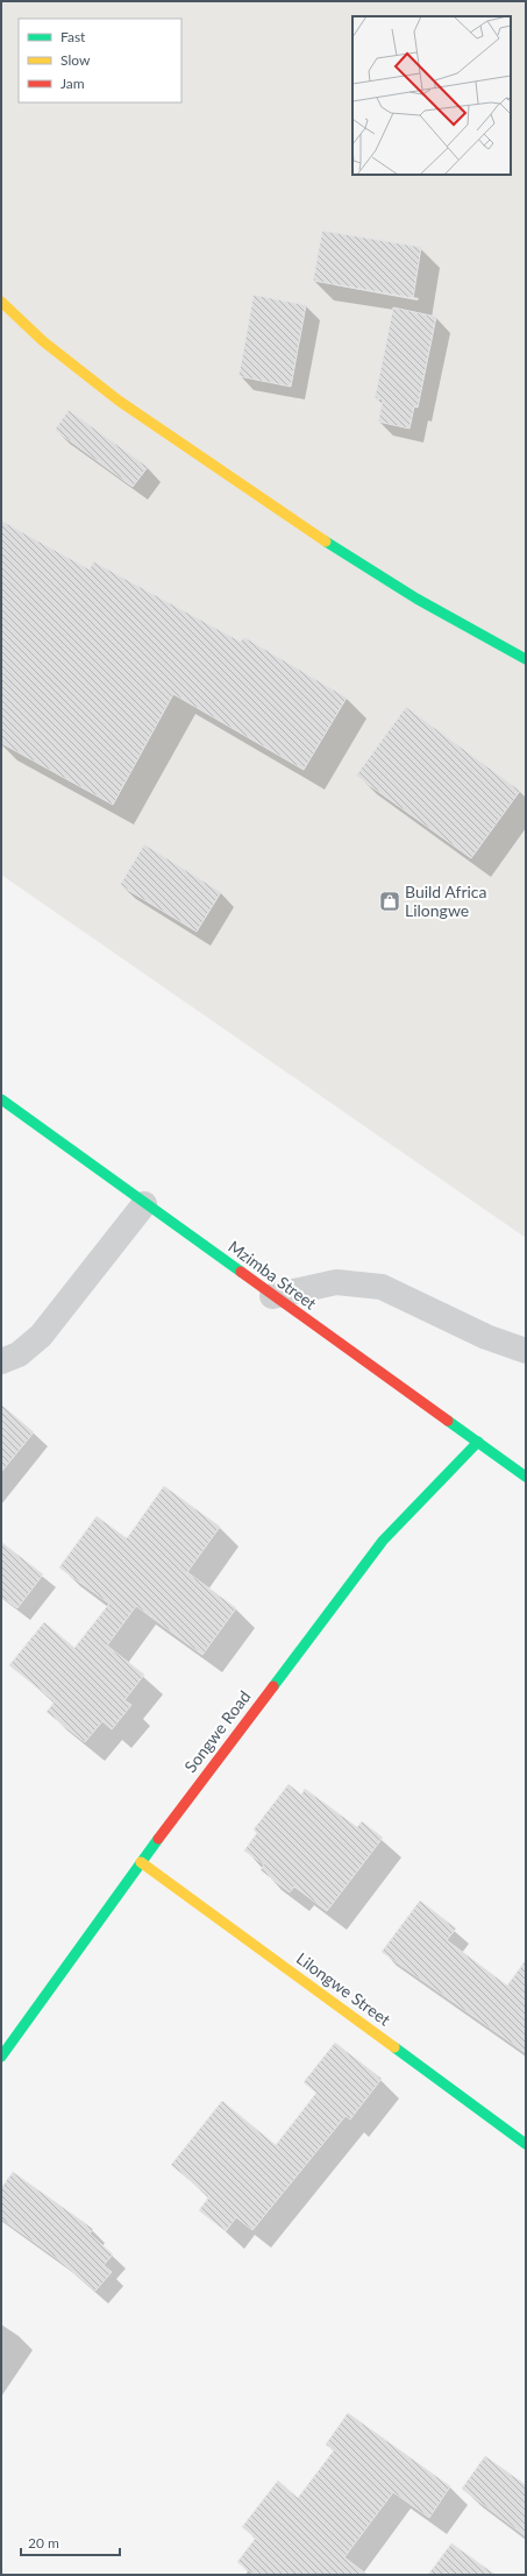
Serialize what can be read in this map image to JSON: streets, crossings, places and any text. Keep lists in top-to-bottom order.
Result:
{
  "streets": {
    "street": ["Mzimba Street", "Songwe Road", "Lilongwe Street"]
  },
  "crossings": [
    ["Mzimba Street", "Songwe Road"],
    ["Songwe Road", "Lilongwe Street"]
  ],
  "places": {
    "shop": ["Build Africa Lilongwe"]
  },
  "legend": ["Fast", "Slow", "Jam"],
  "scale_bar": "20 m"
}
